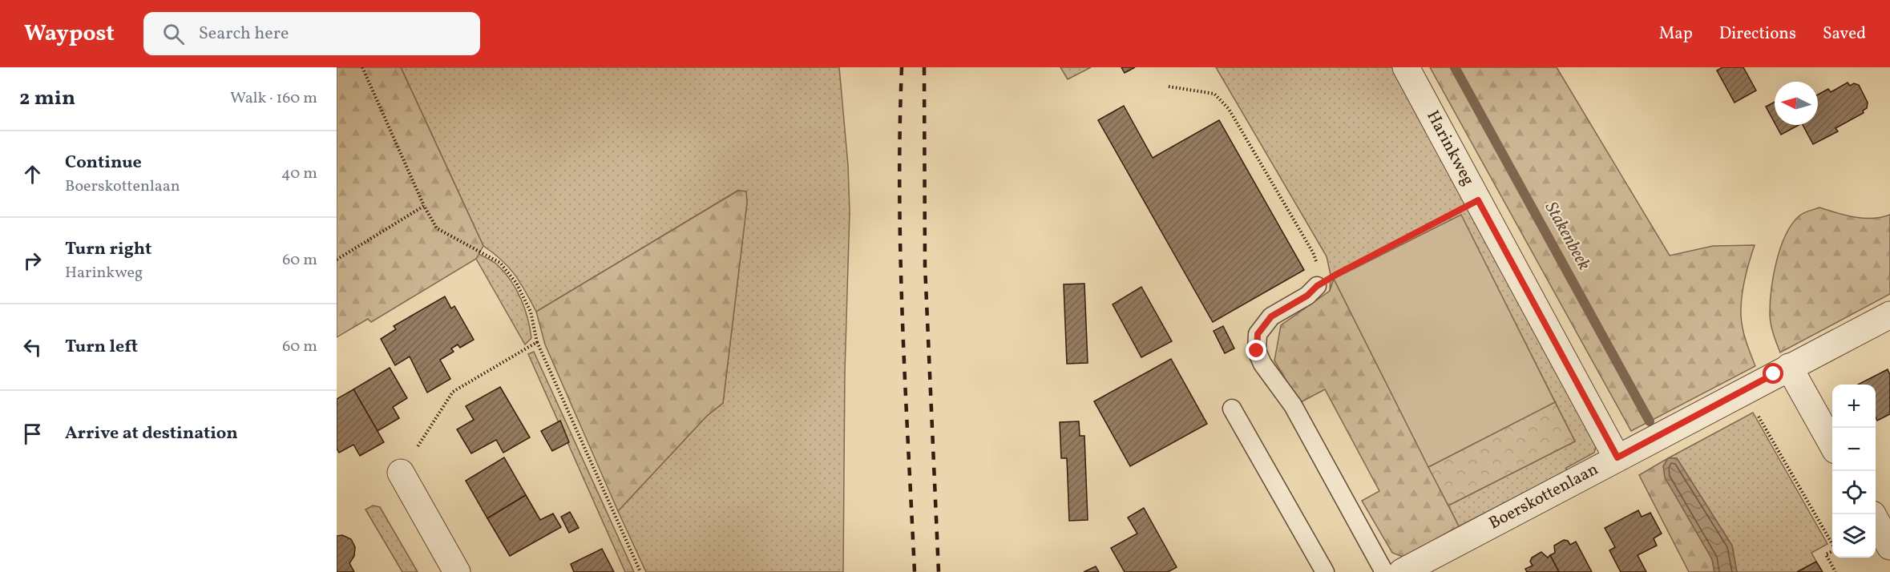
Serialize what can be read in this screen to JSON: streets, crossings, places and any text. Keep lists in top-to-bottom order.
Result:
{
  "streets": {
    "street": ["Harinkweg", "Boerskottenlaan"]
  },
  "crossings": [
    ["Harinkweg", "Boerskottenlaan"]
  ],
  "water": ["Stakenbeek"],
  "north": "left",
  "page": {
    "header": "Waypost",
    "search": "Search here",
    "nav": ["Map", "Directions", "Saved"],
    "heading": ["2 min", "Walk · 160 m"],
    "list": [
      ["Continue", "Boerskottenlaan", "40 m"],
      ["Turn right", "Harinkweg", "60 m"],
      ["Turn left", "60 m"],
      "Arrive at destination"
    ],
    "map_buttons": ["+", "−"]
  }
}
